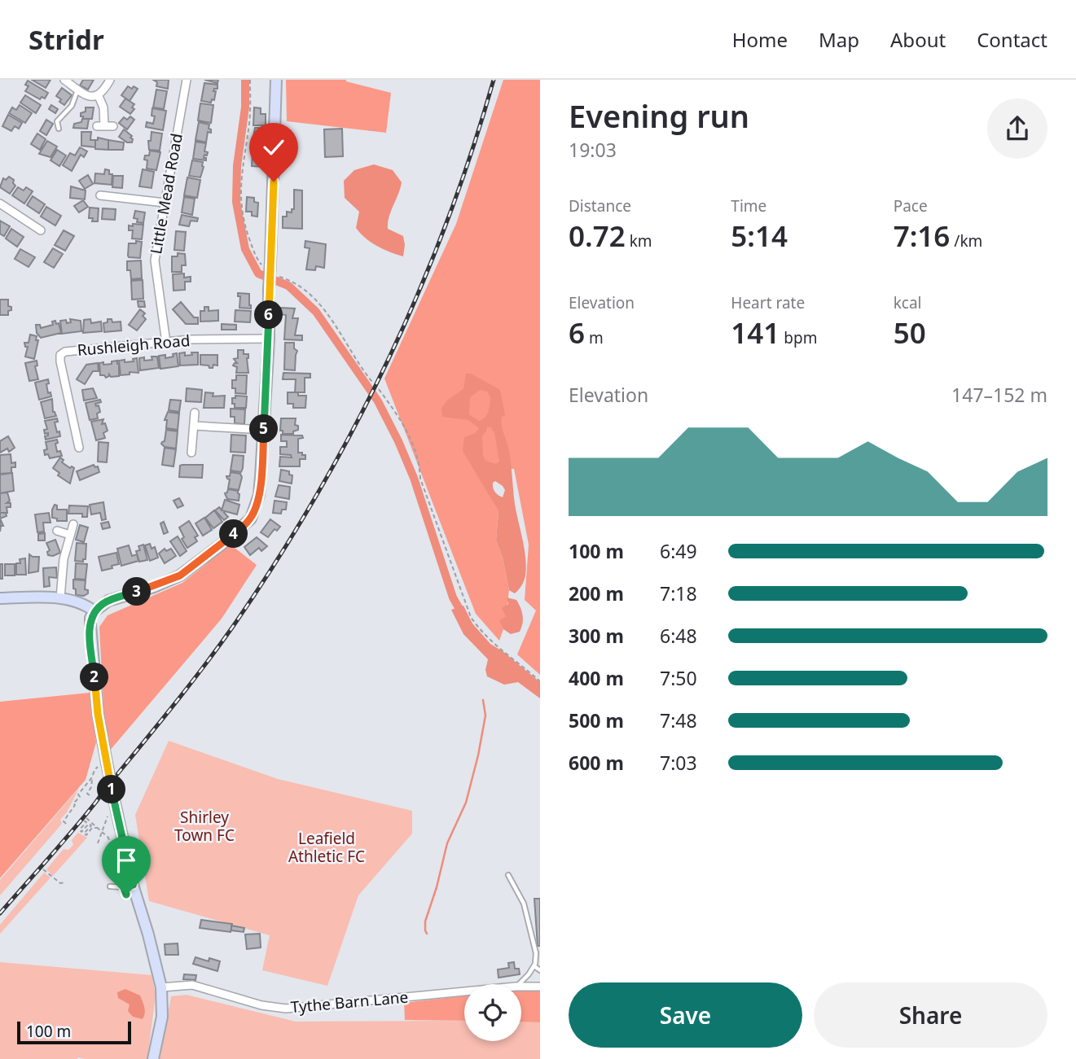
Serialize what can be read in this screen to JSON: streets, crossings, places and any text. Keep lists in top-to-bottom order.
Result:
{
  "streets": {
    "street": ["Little Mead Road", "Rushleigh Road", "Tythe Barn Lane"]
  },
  "crossings": [
    ["Little Mead Road", "Rushleigh Road"]
  ],
  "parks": ["Shirley Town FC", "Leafield Athletic FC"],
  "scale_bar": "100 m",
  "page": {
    "header": "Stridr",
    "nav": [
      "Home",
      "Map",
      "About",
      "Contact"
    ],
    "heading": ["Evening run", "19:03"],
    "stats": [
      ["Distance", "0.72 km"],
      ["Time", "5:14"],
      ["Pace", "7:16 /km"],
      ["Elevation", "6 m"],
      ["Heart rate", "141 bpm"],
      ["kcal", "50"]
    ],
    "pins": [
      "6",
      "5",
      "4",
      "3",
      "2",
      "1"
    ],
    "chart": ["Elevation", "147–152 m"],
    "list": [
      {
        "name": "100 m",
        "note": "6:49"
      },
      {
        "name": "200 m",
        "note": "7:18"
      },
      {
        "name": "300 m",
        "note": "6:48"
      },
      {
        "name": "400 m",
        "note": "7:50"
      },
      {
        "name": "500 m",
        "note": "7:48"
      },
      {
        "name": "600 m",
        "note": "7:03"
      }
    ],
    "buttons": ["Save", "Share"],
    "scale": "100 m"
  }
}
